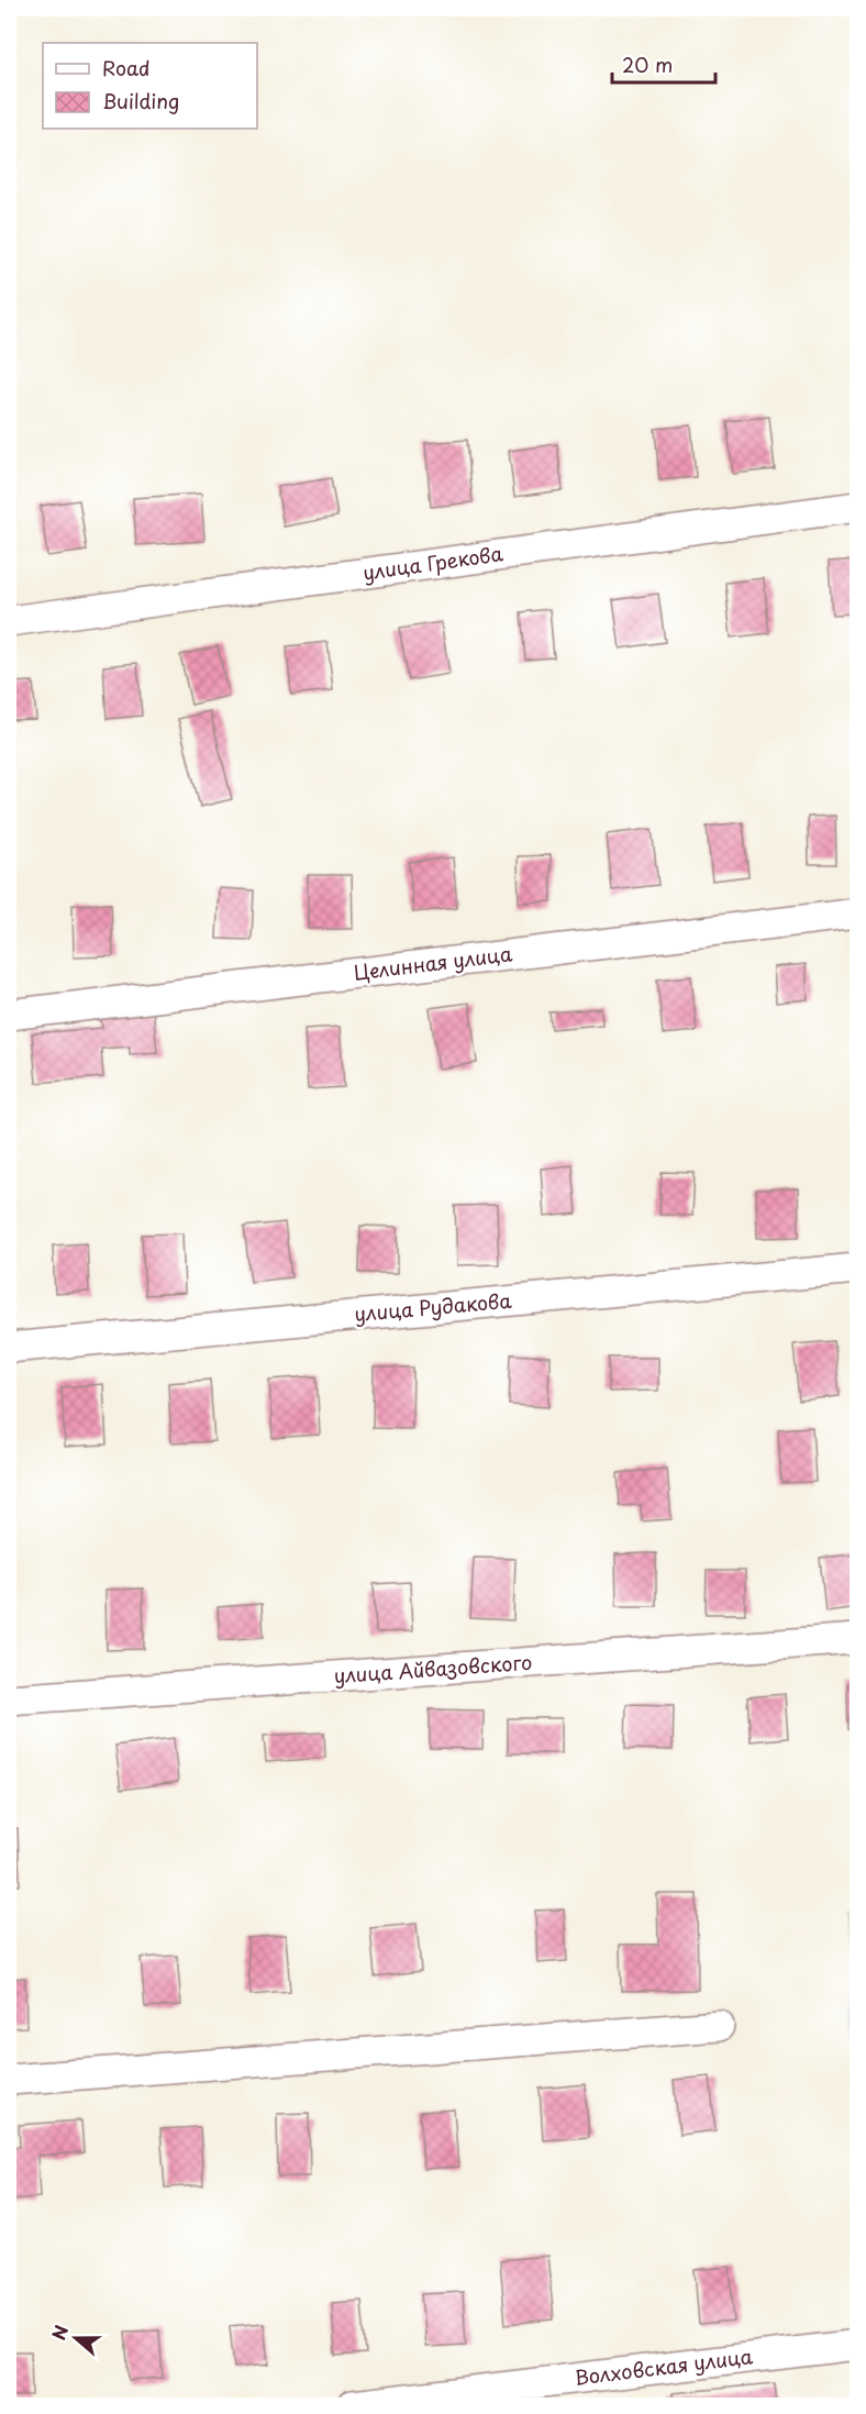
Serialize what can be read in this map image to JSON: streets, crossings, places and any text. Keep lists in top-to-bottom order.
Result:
{
  "streets": {
    "street": [
      "улица Грекова",
      "Целинная улица",
      "улица Рудакова",
      "улица Айвазовского",
      "Волховская улица"
    ]
  },
  "legend": ["Road", "Building"],
  "scale_bar": "20 m",
  "north": "left"
}
